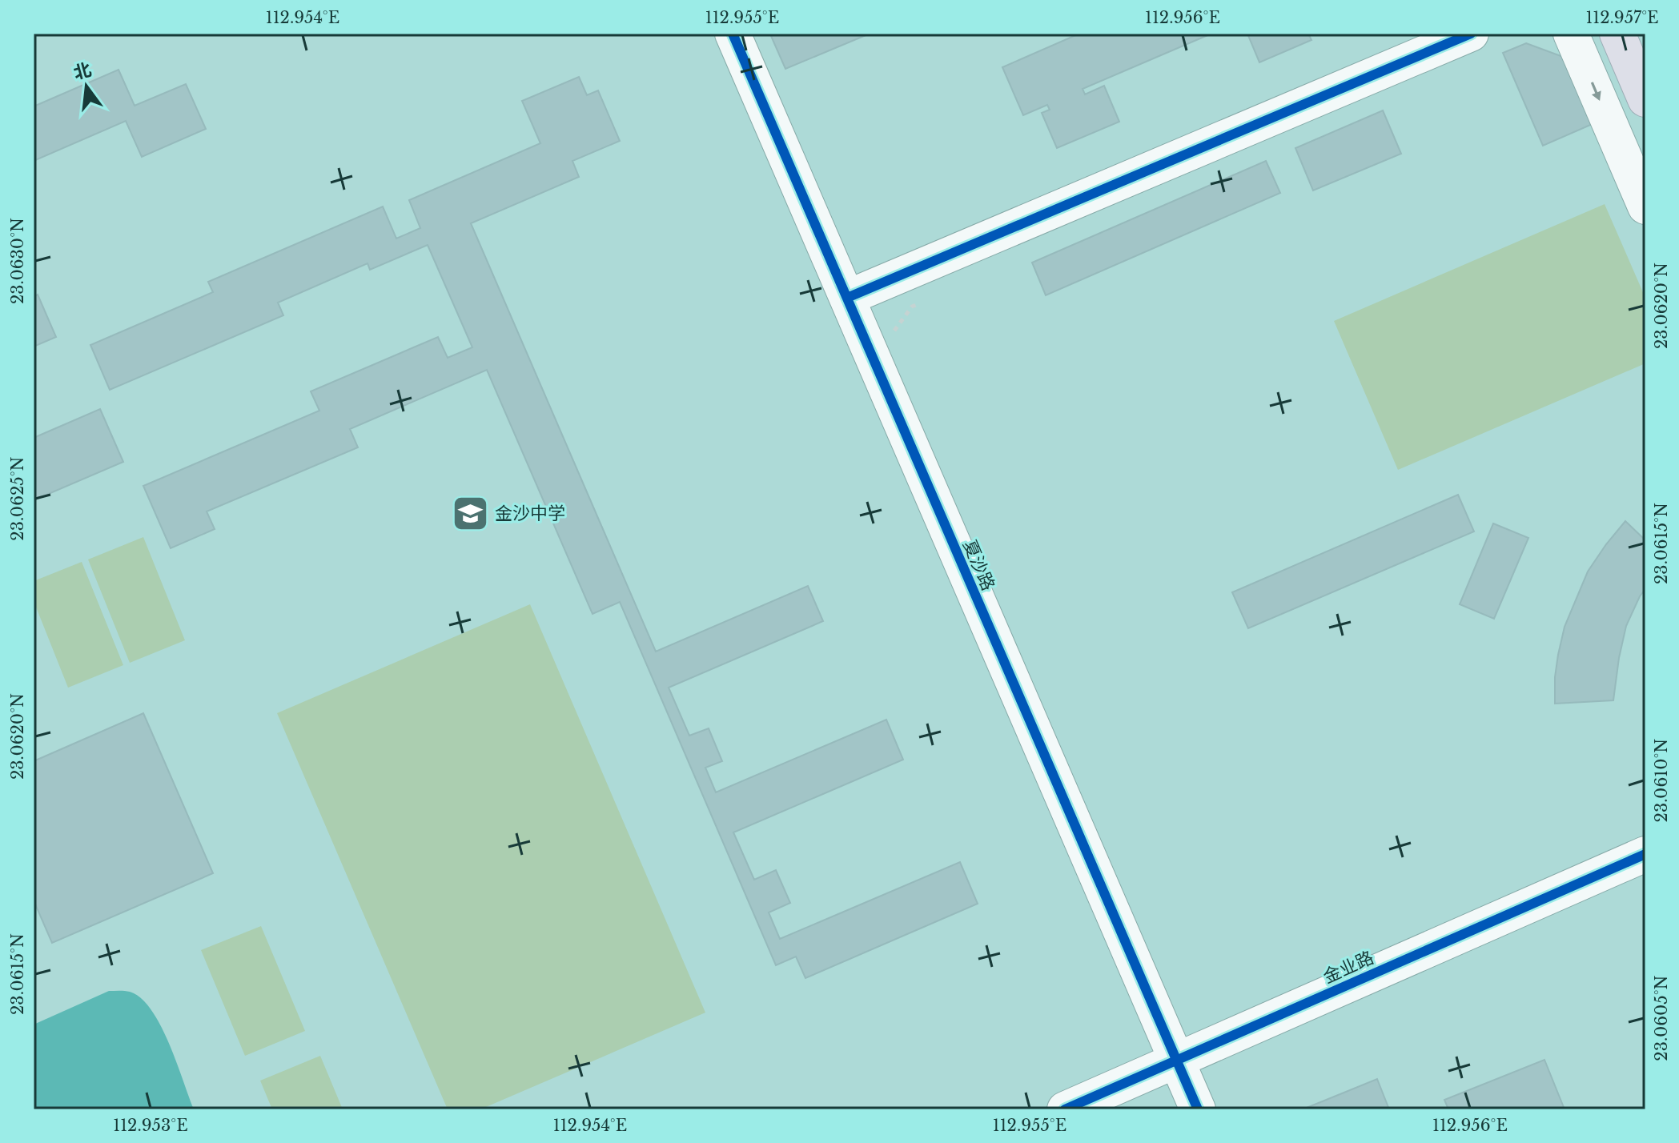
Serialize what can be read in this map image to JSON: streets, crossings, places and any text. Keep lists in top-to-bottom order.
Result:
{
  "streets": {
    "street": ["夏沙路", "金业路"]
  },
  "crossings": [
    ["夏沙路", "金业路"]
  ],
  "places": {
    "school or university": ["金沙中学"]
  },
  "north": "top",
  "coordinates": [
    "112.954°E",
    "112.955°E",
    "112.956°E",
    "112.957°E",
    "23.0630°N",
    "23.0620°N",
    "23.0625°N",
    "23.0615°N",
    "23.0610°N",
    "23.0605°N",
    "112.953°E"
  ]
}
